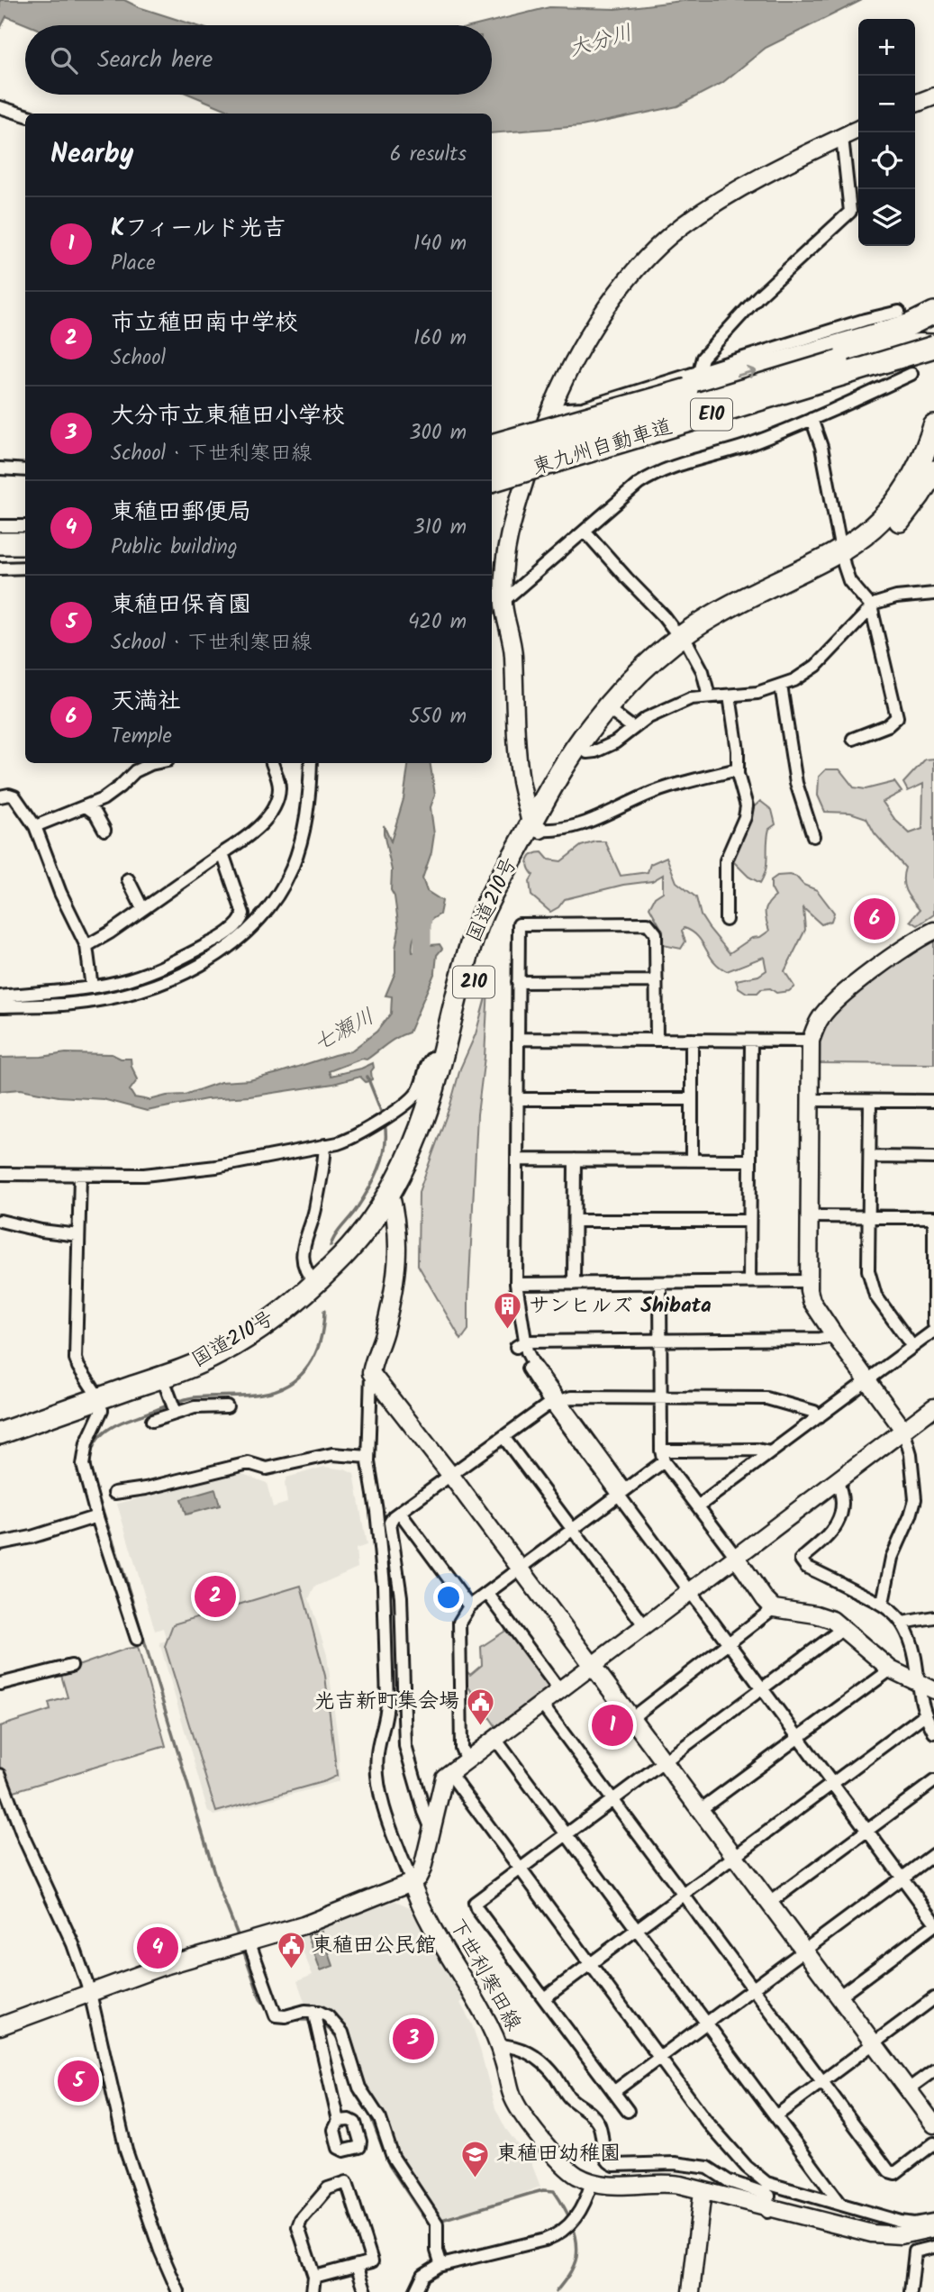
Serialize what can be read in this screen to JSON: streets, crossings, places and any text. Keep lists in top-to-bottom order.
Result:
{
  "streets": {
    "highway": [
      "E10",
      "東九州自動車道",
      "国道210号",
      "210"
    ],
    "street": ["下世利寒田線"]
  },
  "water": ["大分川", "七瀬川"],
  "places": {
    "building": ["サンヒルズ Shibata"],
    "public building": ["光吉新町集会場", "東稙田公民館"],
    "school or university": ["東稙田幼稚園"]
  },
  "page": {
    "map_buttons": ["+", "−"],
    "search": "Search here",
    "heading": ["Nearby", "6 results"],
    "list": [
      {
        "mark": "1",
        "name": "Kフィールド光吉",
        "note": "Place",
        "value": "140 m"
      },
      {
        "mark": "2",
        "name": "市立稙田南中学校",
        "note": "School",
        "value": "160 m"
      },
      {
        "mark": "3",
        "name": "大分市立東稙田小学校",
        "note": "School · 下世利寒田線",
        "value": "300 m"
      },
      {
        "mark": "4",
        "name": "東稙田郵便局",
        "note": "Public building",
        "value": "310 m"
      },
      {
        "mark": "5",
        "name": "東稙田保育園",
        "note": "School · 下世利寒田線",
        "value": "420 m"
      },
      {
        "mark": "6",
        "name": "天満社",
        "note": "Temple",
        "value": "550 m"
      }
    ],
    "pins": [
      "6",
      "2",
      "1",
      "4",
      "3",
      "5"
    ]
  }
}
